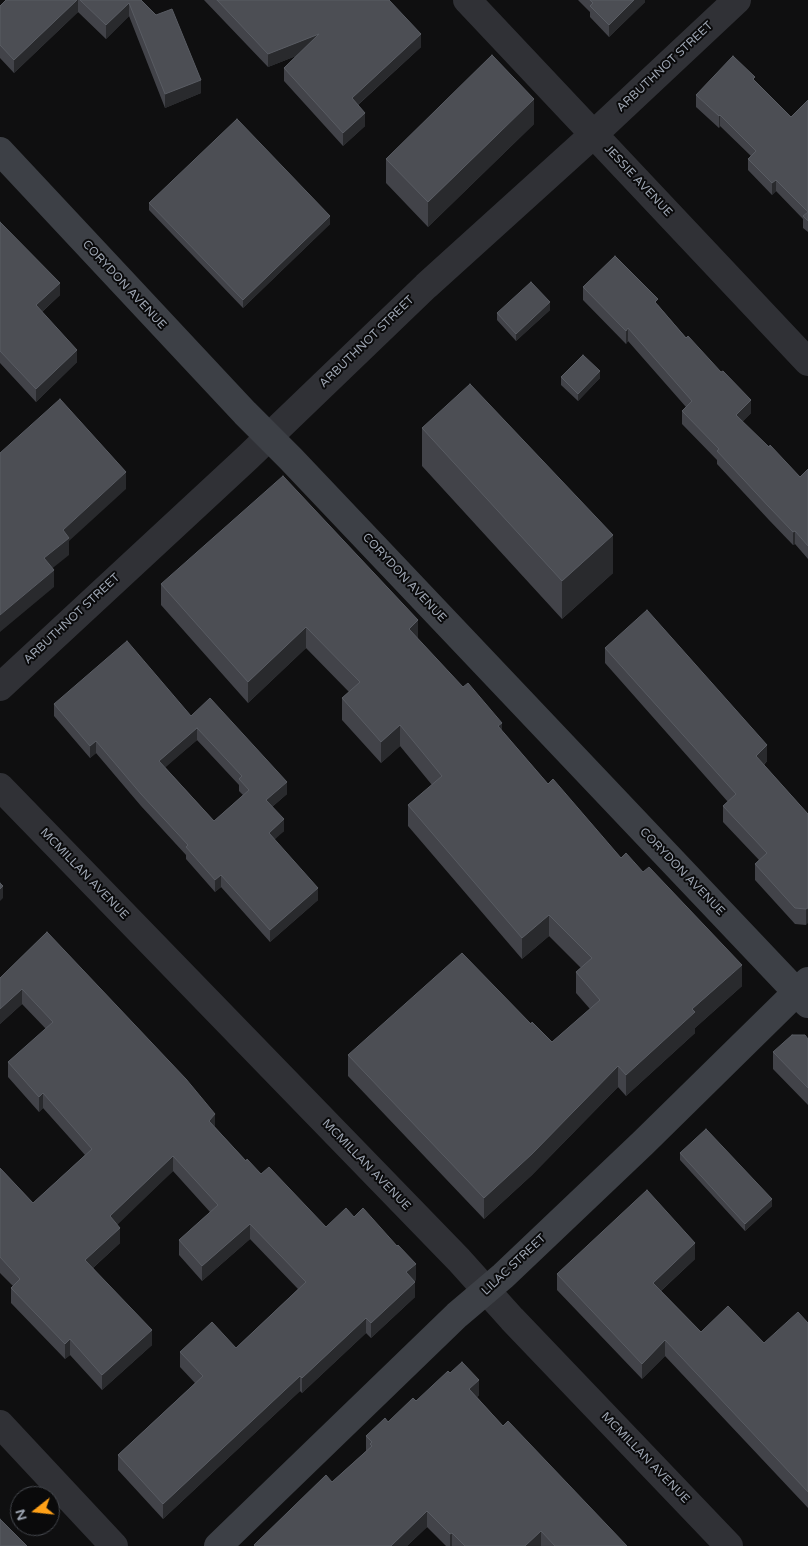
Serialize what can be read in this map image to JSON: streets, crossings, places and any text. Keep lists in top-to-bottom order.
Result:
{
  "streets": {
    "main road": ["CORYDON AVENUE", "LILAC STREET"],
    "street": ["ARBUTHNOT STREET", "JESSIE AVENUE", "MCMILLAN AVENUE"]
  },
  "crossings": [
    ["ARBUTHNOT STREET", "JESSIE AVENUE"],
    ["ARBUTHNOT STREET", "CORYDON AVENUE"],
    ["CORYDON AVENUE", "LILAC STREET"],
    ["MCMILLAN AVENUE", "LILAC STREET"]
  ],
  "north": "left"
}
